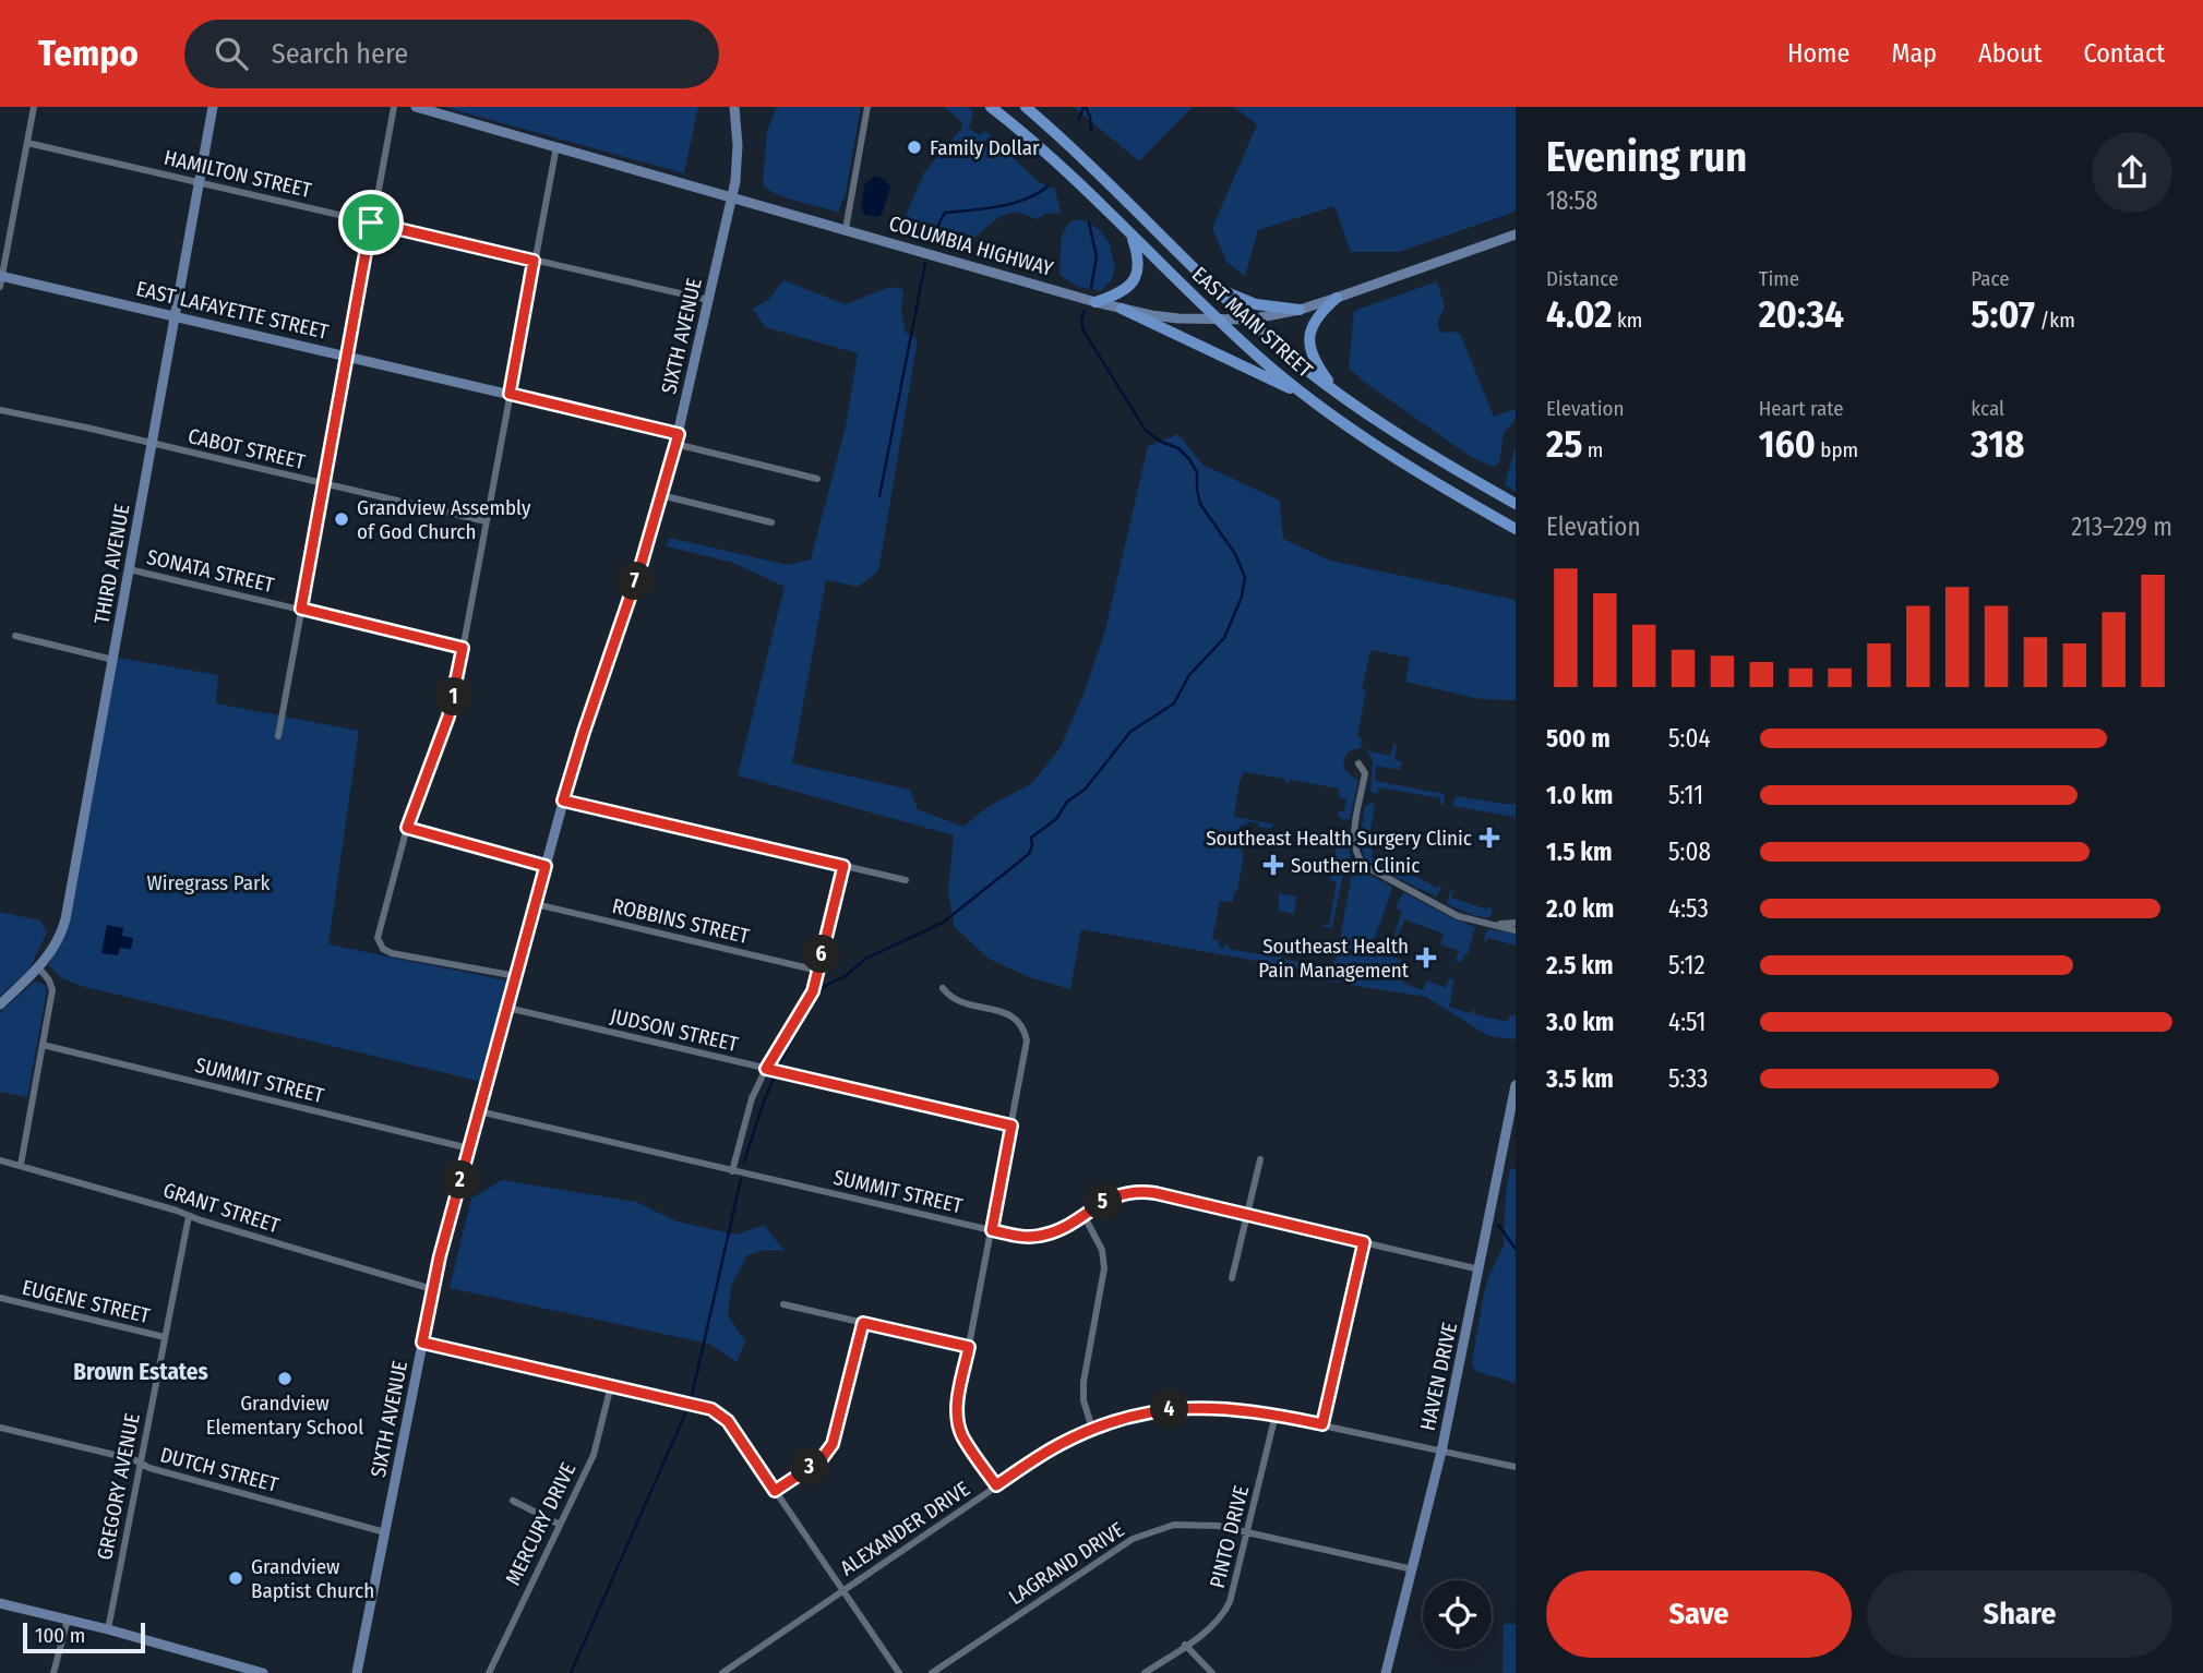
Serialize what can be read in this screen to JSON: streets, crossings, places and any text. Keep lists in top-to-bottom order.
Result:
{
  "streets": {
    "main road": ["EAST MAIN STREET"],
    "street": [
      "HAMILTON STREET",
      "COLUMBIA HIGHWAY",
      "EAST LAFAYETTE STREET",
      "SIXTH AVENUE",
      "CABOT STREET",
      "THIRD AVENUE",
      "SONATA STREET",
      "ROBBINS STREET",
      "JUDSON STREET",
      "SUMMIT STREET",
      "GRANT STREET",
      "EUGENE STREET",
      "HAVEN DRIVE",
      "DUTCH STREET",
      "GREGORY AVENUE",
      "MERCURY DRIVE",
      "ALEXANDER DRIVE",
      "PINTO DRIVE",
      "LAGRAND DRIVE"
    ]
  },
  "crossings": [
    ["HAMILTON STREET", "SIXTH AVENUE"],
    ["HAMILTON STREET", "THIRD AVENUE"],
    ["COLUMBIA HIGHWAY", "EAST MAIN STREET"],
    ["COLUMBIA HIGHWAY", "SIXTH AVENUE"],
    ["EAST LAFAYETTE STREET", "SIXTH AVENUE"],
    ["EAST LAFAYETTE STREET", "THIRD AVENUE"],
    ["SIXTH AVENUE", "ROBBINS STREET"],
    ["SIXTH AVENUE", "JUDSON STREET"],
    ["SIXTH AVENUE", "SUMMIT STREET"],
    ["SIXTH AVENUE", "GRANT STREET"],
    ["SIXTH AVENUE", "DUTCH STREET"],
    ["CABOT STREET", "THIRD AVENUE"],
    ["THIRD AVENUE", "SONATA STREET"],
    ["SUMMIT STREET", "HAVEN DRIVE"],
    ["GRANT STREET", "GREGORY AVENUE"],
    ["EUGENE STREET", "GREGORY AVENUE"],
    ["HAVEN DRIVE", "ALEXANDER DRIVE"],
    ["HAVEN DRIVE", "LAGRAND DRIVE"],
    ["DUTCH STREET", "GREGORY AVENUE"],
    ["ALEXANDER DRIVE", "PINTO DRIVE"],
    ["PINTO DRIVE", "LAGRAND DRIVE"]
  ],
  "districts": ["Brown Estates"],
  "parks": ["Wiregrass Park"],
  "places": {
    "other": [
      "Family Dollar",
      "Grandview Assembly of God Church",
      "Grandview Elementary School",
      "Grandview Baptist Church"
    ],
    "health": ["Southeast Health Surgery Clinic", "Southern Clinic", "Southeast Health Pain Management"]
  },
  "scale_bar": "100 m",
  "page": {
    "header": "Tempo",
    "search": "Search here",
    "nav": [
      "Home",
      "Map",
      "About",
      "Contact"
    ],
    "heading": ["Evening run", "18:58"],
    "stats": [
      ["Distance", "4.02 km"],
      ["Time", "20:34"],
      ["Pace", "5:07 /km"],
      ["Elevation", "25 m"],
      ["Heart rate", "160 bpm"],
      ["kcal", "318"]
    ],
    "chart": ["Elevation", "213–229 m"],
    "pins": [
      "7",
      "1",
      "6",
      "2",
      "5",
      "4",
      "3"
    ],
    "list": [
      {
        "name": "500 m",
        "note": "5:04"
      },
      {
        "name": "1.0 km",
        "note": "5:11"
      },
      {
        "name": "1.5 km",
        "note": "5:08"
      },
      {
        "name": "2.0 km",
        "note": "4:53"
      },
      {
        "name": "2.5 km",
        "note": "5:12"
      },
      {
        "name": "3.0 km",
        "note": "4:51"
      },
      {
        "name": "3.5 km",
        "note": "5:33"
      }
    ],
    "buttons": ["Save", "Share"],
    "scale": "100 m"
  }
}
